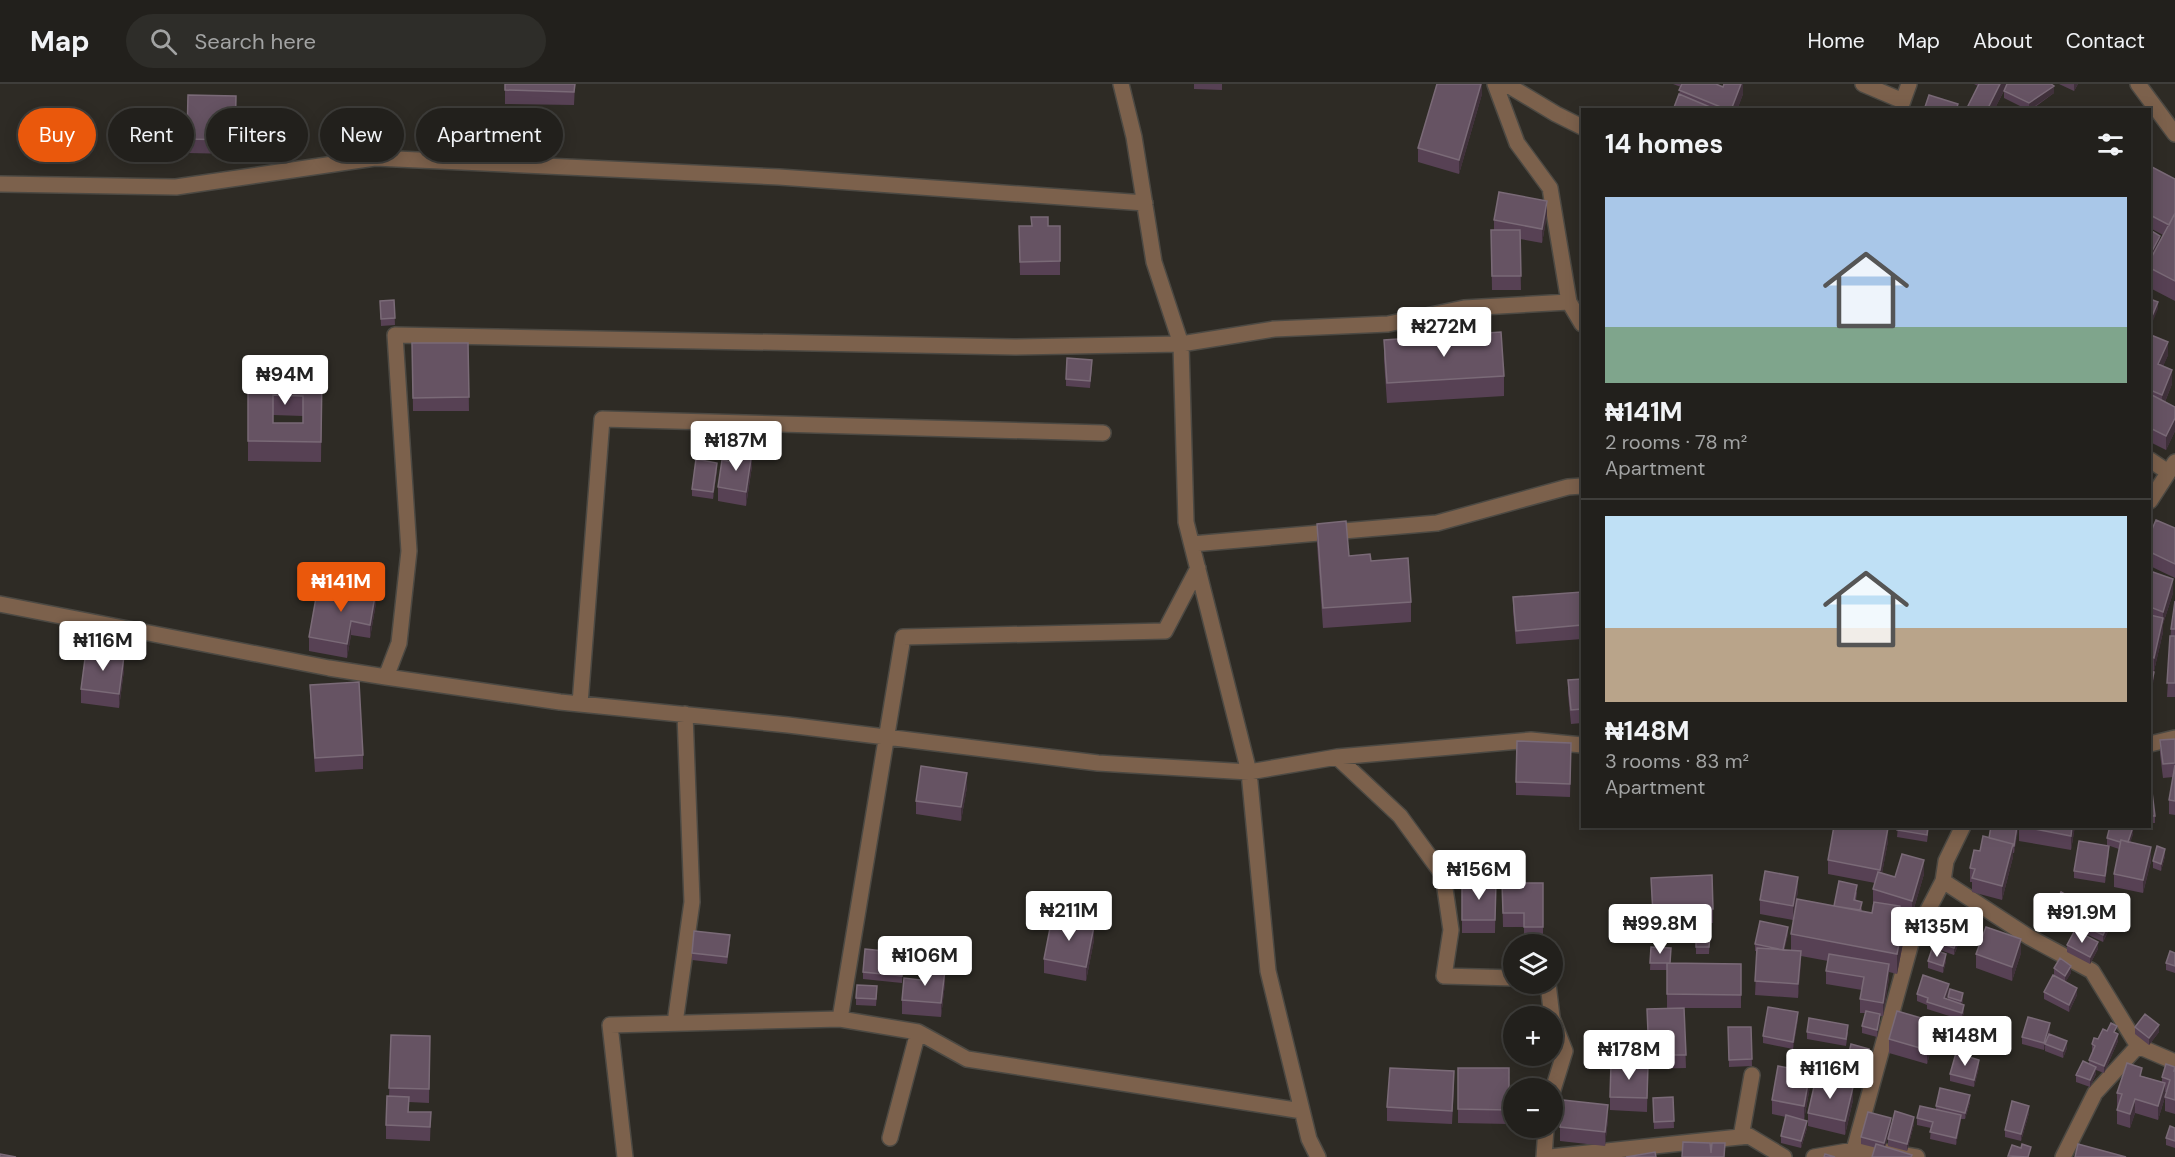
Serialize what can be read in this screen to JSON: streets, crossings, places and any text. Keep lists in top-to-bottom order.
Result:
{
  "page": {
    "header": "Map",
    "search": "Search here",
    "nav": [
      "Home",
      "Map",
      "About",
      "Contact"
    ],
    "chip": [
      "Buy",
      "Rent",
      "Filters",
      "New",
      "Apartment"
    ],
    "heading": "14 homes",
    "list": [
      {
        "name": "₦141M",
        "note": "2 rooms · 78 m² · Apartment"
      },
      {
        "name": "₦148M",
        "note": "3 rooms · 83 m² · Apartment"
      }
    ],
    "price": [
      "₦272M",
      "₦94M",
      "₦187M",
      "₦141M",
      "₦116M",
      "₦156M",
      "₦211M",
      "₦91.9M",
      "₦99.8M",
      "₦135M",
      "₦106M",
      "₦148M",
      "₦178M",
      "₦116M"
    ],
    "map_buttons": ["+", "−"]
  }
}
